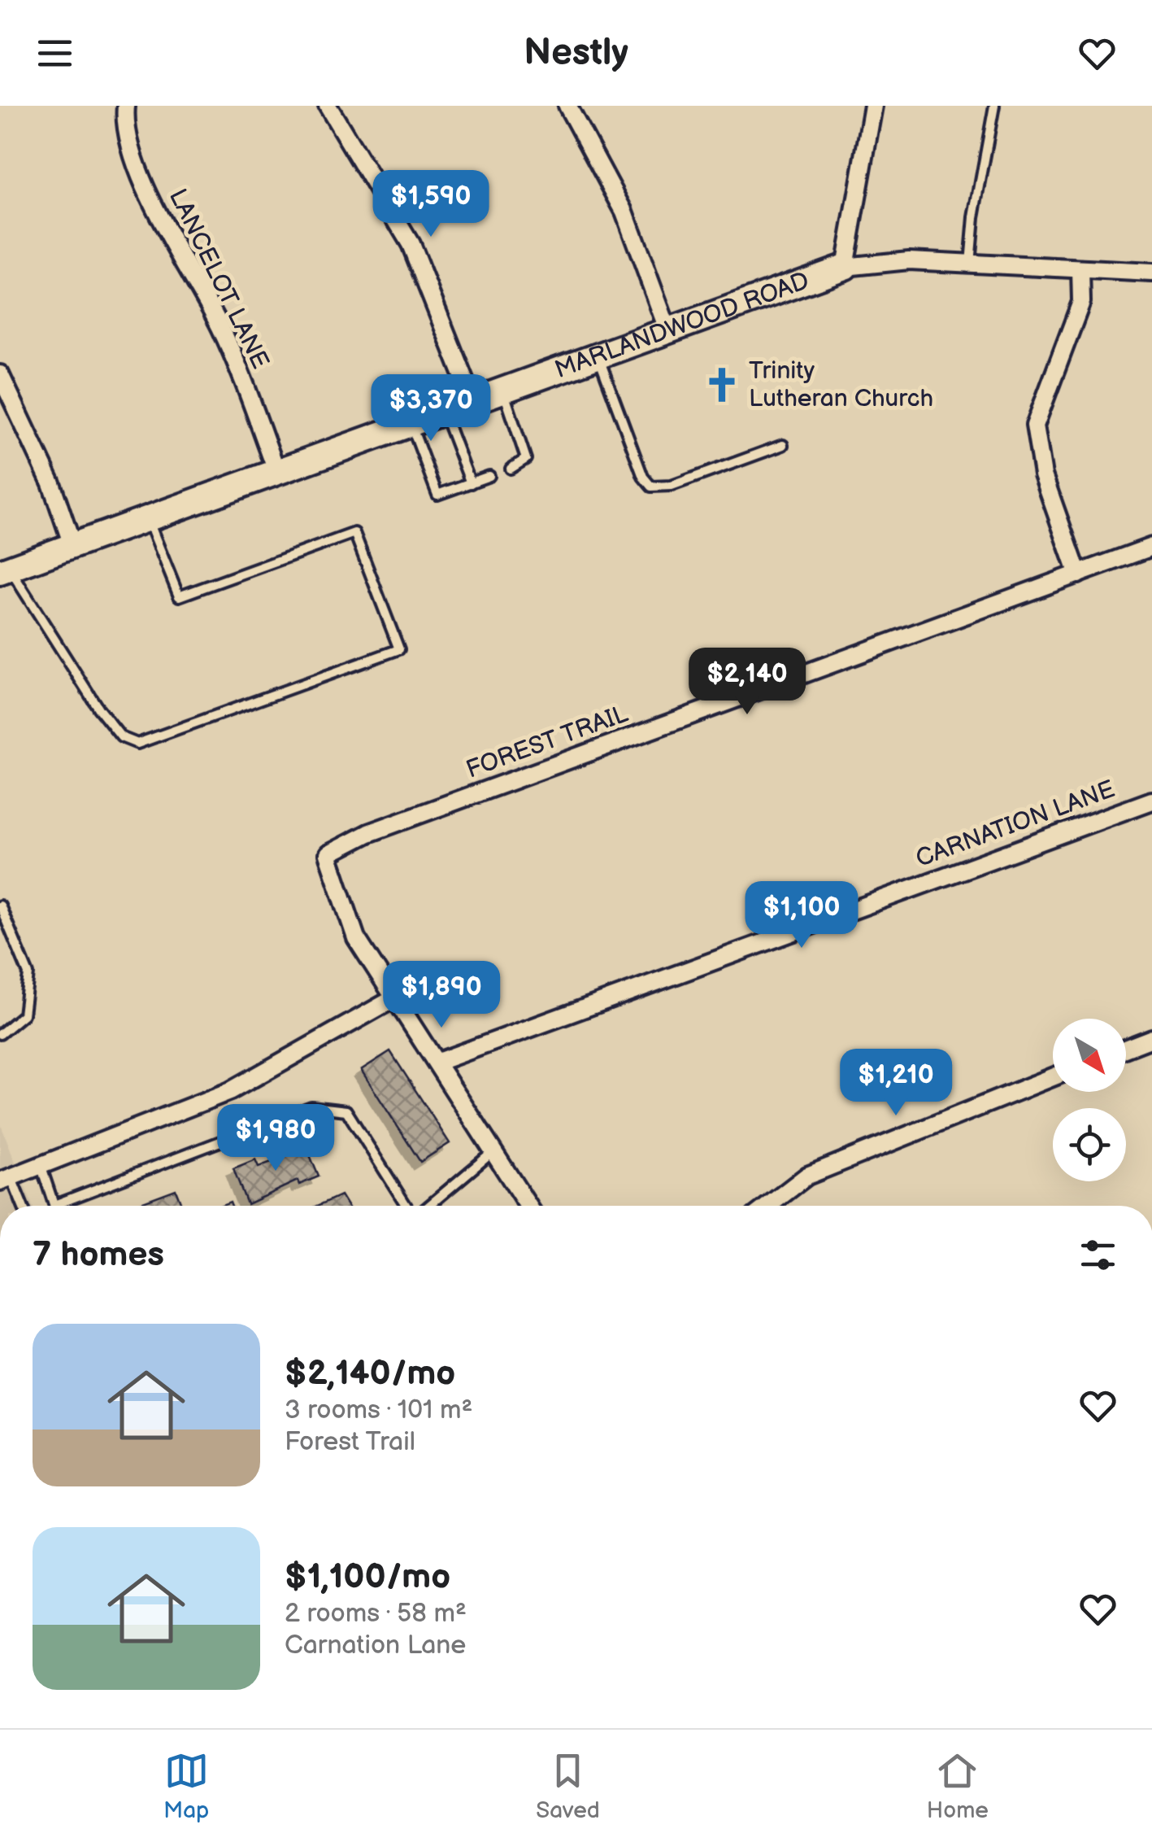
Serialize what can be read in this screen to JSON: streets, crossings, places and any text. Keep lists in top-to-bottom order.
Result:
{
  "streets": {
    "street": [
      "LANCELOT LANE",
      "MARLANDWOOD ROAD",
      "FOREST TRAIL",
      "CARNATION LANE"
    ]
  },
  "crossings": [
    ["LANCELOT LANE", "MARLANDWOOD ROAD"]
  ],
  "places": {
    "church": ["Trinity Lutheran Church"]
  },
  "north": "bottom right",
  "page": {
    "header": "Nestly",
    "price": [
      "$1,590",
      "$3,370",
      "$2,140",
      "$1,100",
      "$1,890",
      "$1,210",
      "$1,980"
    ],
    "heading": "7 homes",
    "list": [
      {
        "name": "$2,140/mo",
        "note": "3 rooms · 101 m² · Forest Trail"
      },
      {
        "name": "$1,100/mo",
        "note": "2 rooms · 58 m² · Carnation Lane"
      }
    ],
    "tabs": ["Map", "Saved", "Home"]
  }
}
